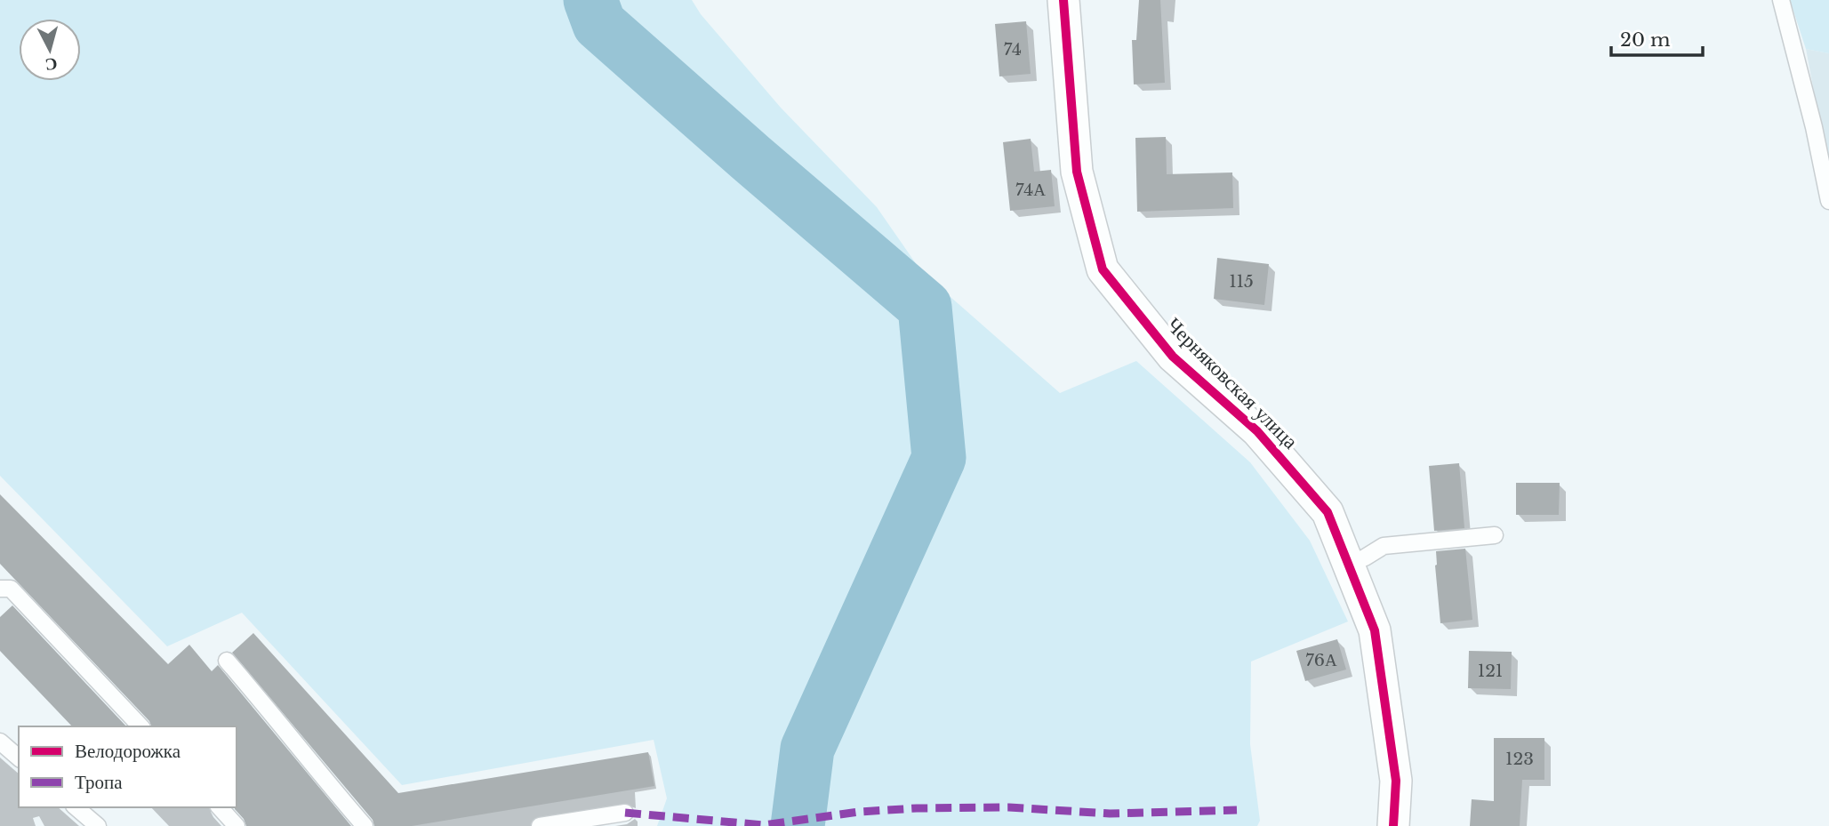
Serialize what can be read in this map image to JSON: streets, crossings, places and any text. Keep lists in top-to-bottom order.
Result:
{
  "streets": {
    "street": ["Черняковская улица"]
  },
  "house_numbers": [
    "74",
    "74А",
    "115",
    "76А",
    "121",
    "123"
  ],
  "legend": ["Велодорожка", "Тропа"],
  "scale_bar": "20 m",
  "north": "bottom"
}
